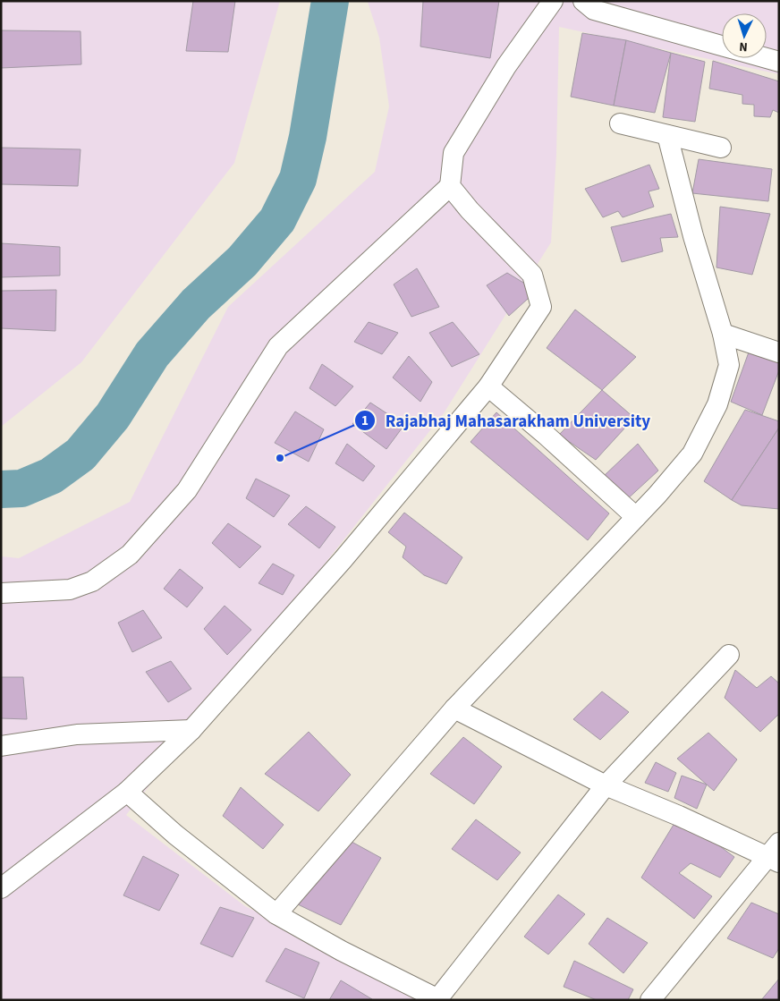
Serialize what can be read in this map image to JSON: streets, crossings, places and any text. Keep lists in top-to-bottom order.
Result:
{
  "places": ["Rajabhaj Mahasarakham University"],
  "north": "bottom"
}
